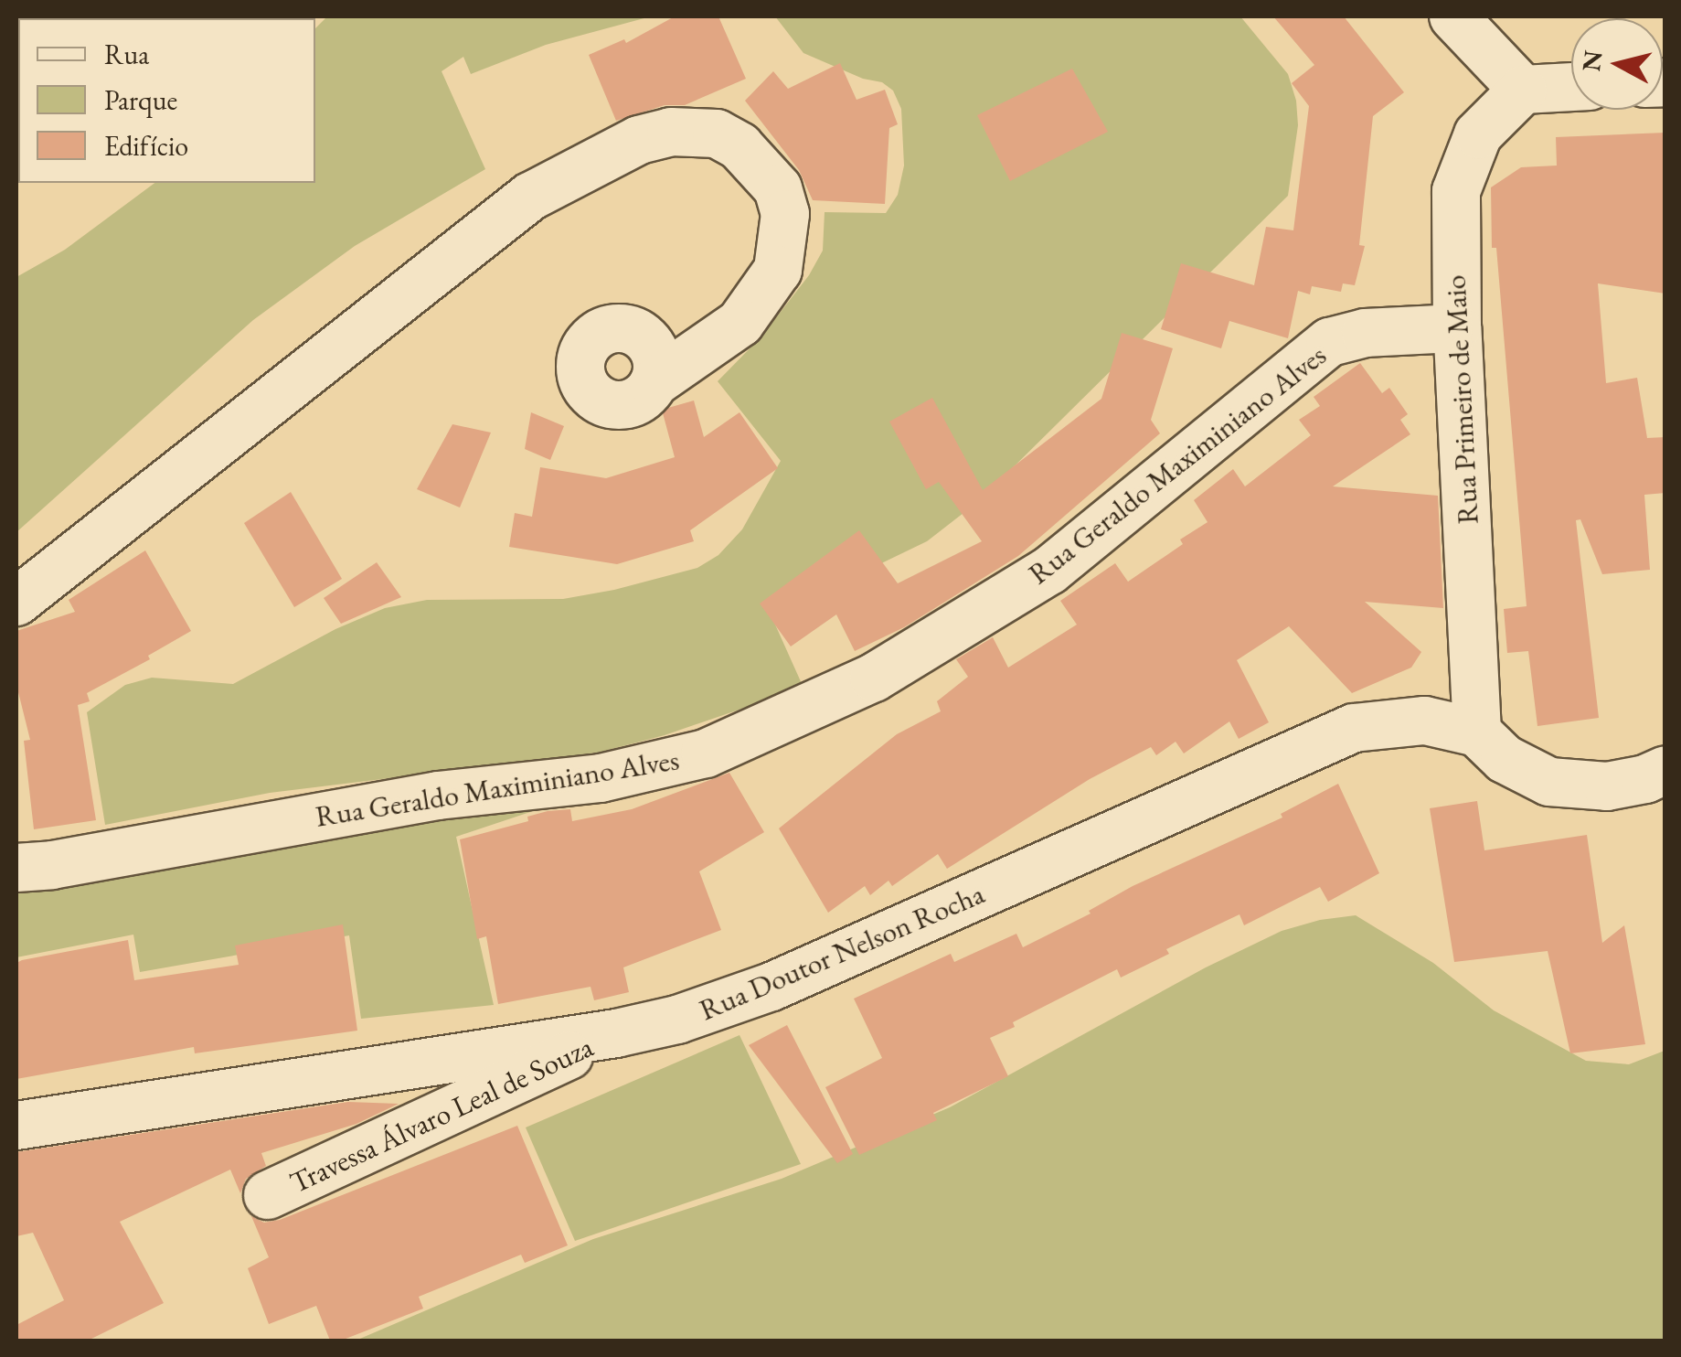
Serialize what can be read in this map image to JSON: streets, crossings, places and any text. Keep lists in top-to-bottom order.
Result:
{
  "streets": {
    "street": [
      "Rua Primeiro de Maio",
      "Rua Geraldo Maximiniano Alves",
      "Rua Doutor Nelson Rocha",
      "Travessa Álvaro Leal de Souza"
    ]
  },
  "crossings": [
    ["Rua Primeiro de Maio", "Rua Geraldo Maximiniano Alves"],
    ["Rua Primeiro de Maio", "Rua Doutor Nelson Rocha"],
    ["Rua Doutor Nelson Rocha", "Travessa Álvaro Leal de Souza"]
  ],
  "legend": ["Rua", "Parque", "Edifício"],
  "north": "left"
}
